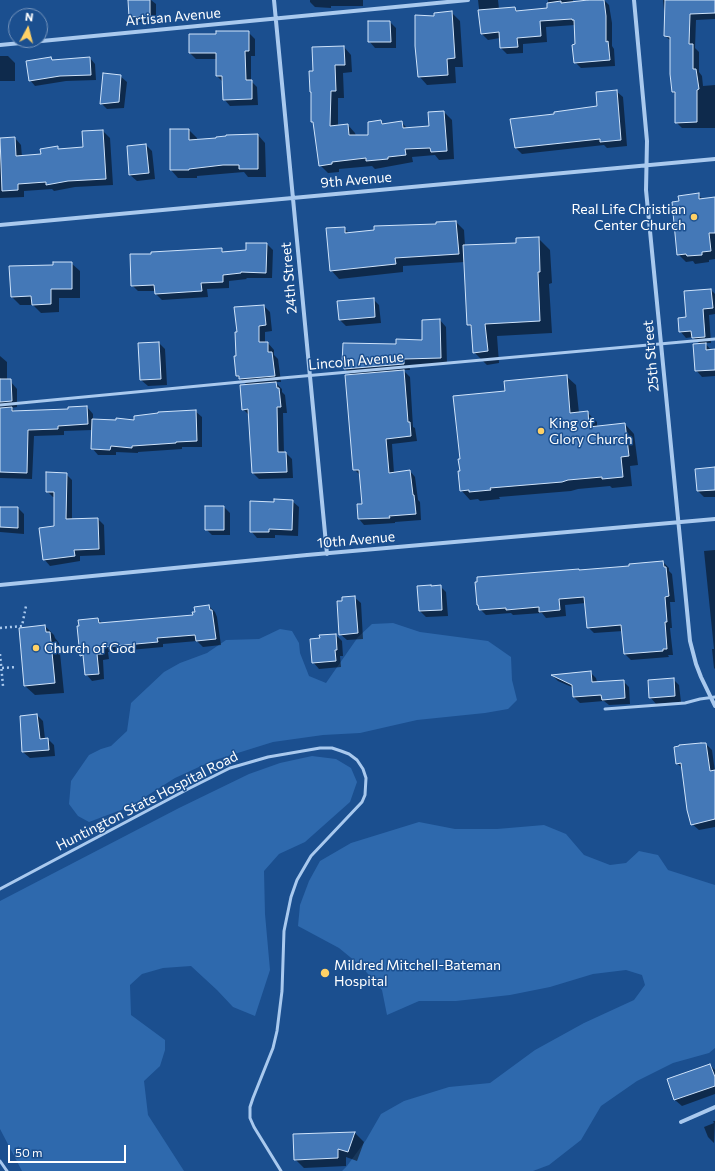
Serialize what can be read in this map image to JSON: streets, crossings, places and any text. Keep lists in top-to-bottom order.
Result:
{
  "streets": {
    "street": [
      "Artisan Avenue",
      "9th Avenue",
      "24th Street",
      "25th Street",
      "10th Avenue"
    ],
    "lane": ["Lincoln Avenue", "Huntington State Hospital Road"]
  },
  "crossings": [
    ["Artisan Avenue", "24th Street"],
    ["9th Avenue", "24th Street"],
    ["9th Avenue", "25th Street"],
    ["24th Street", "Lincoln Avenue"],
    ["24th Street", "10th Avenue"],
    ["25th Street", "Lincoln Avenue"],
    ["25th Street", "10th Avenue"]
  ],
  "places": [
    "Real Life Christian Center Church",
    "King of Glory Church",
    "Church of God",
    "Mildred Mitchell-Bateman Hospital"
  ],
  "scale_bar": "50 m",
  "north": "top"
}
